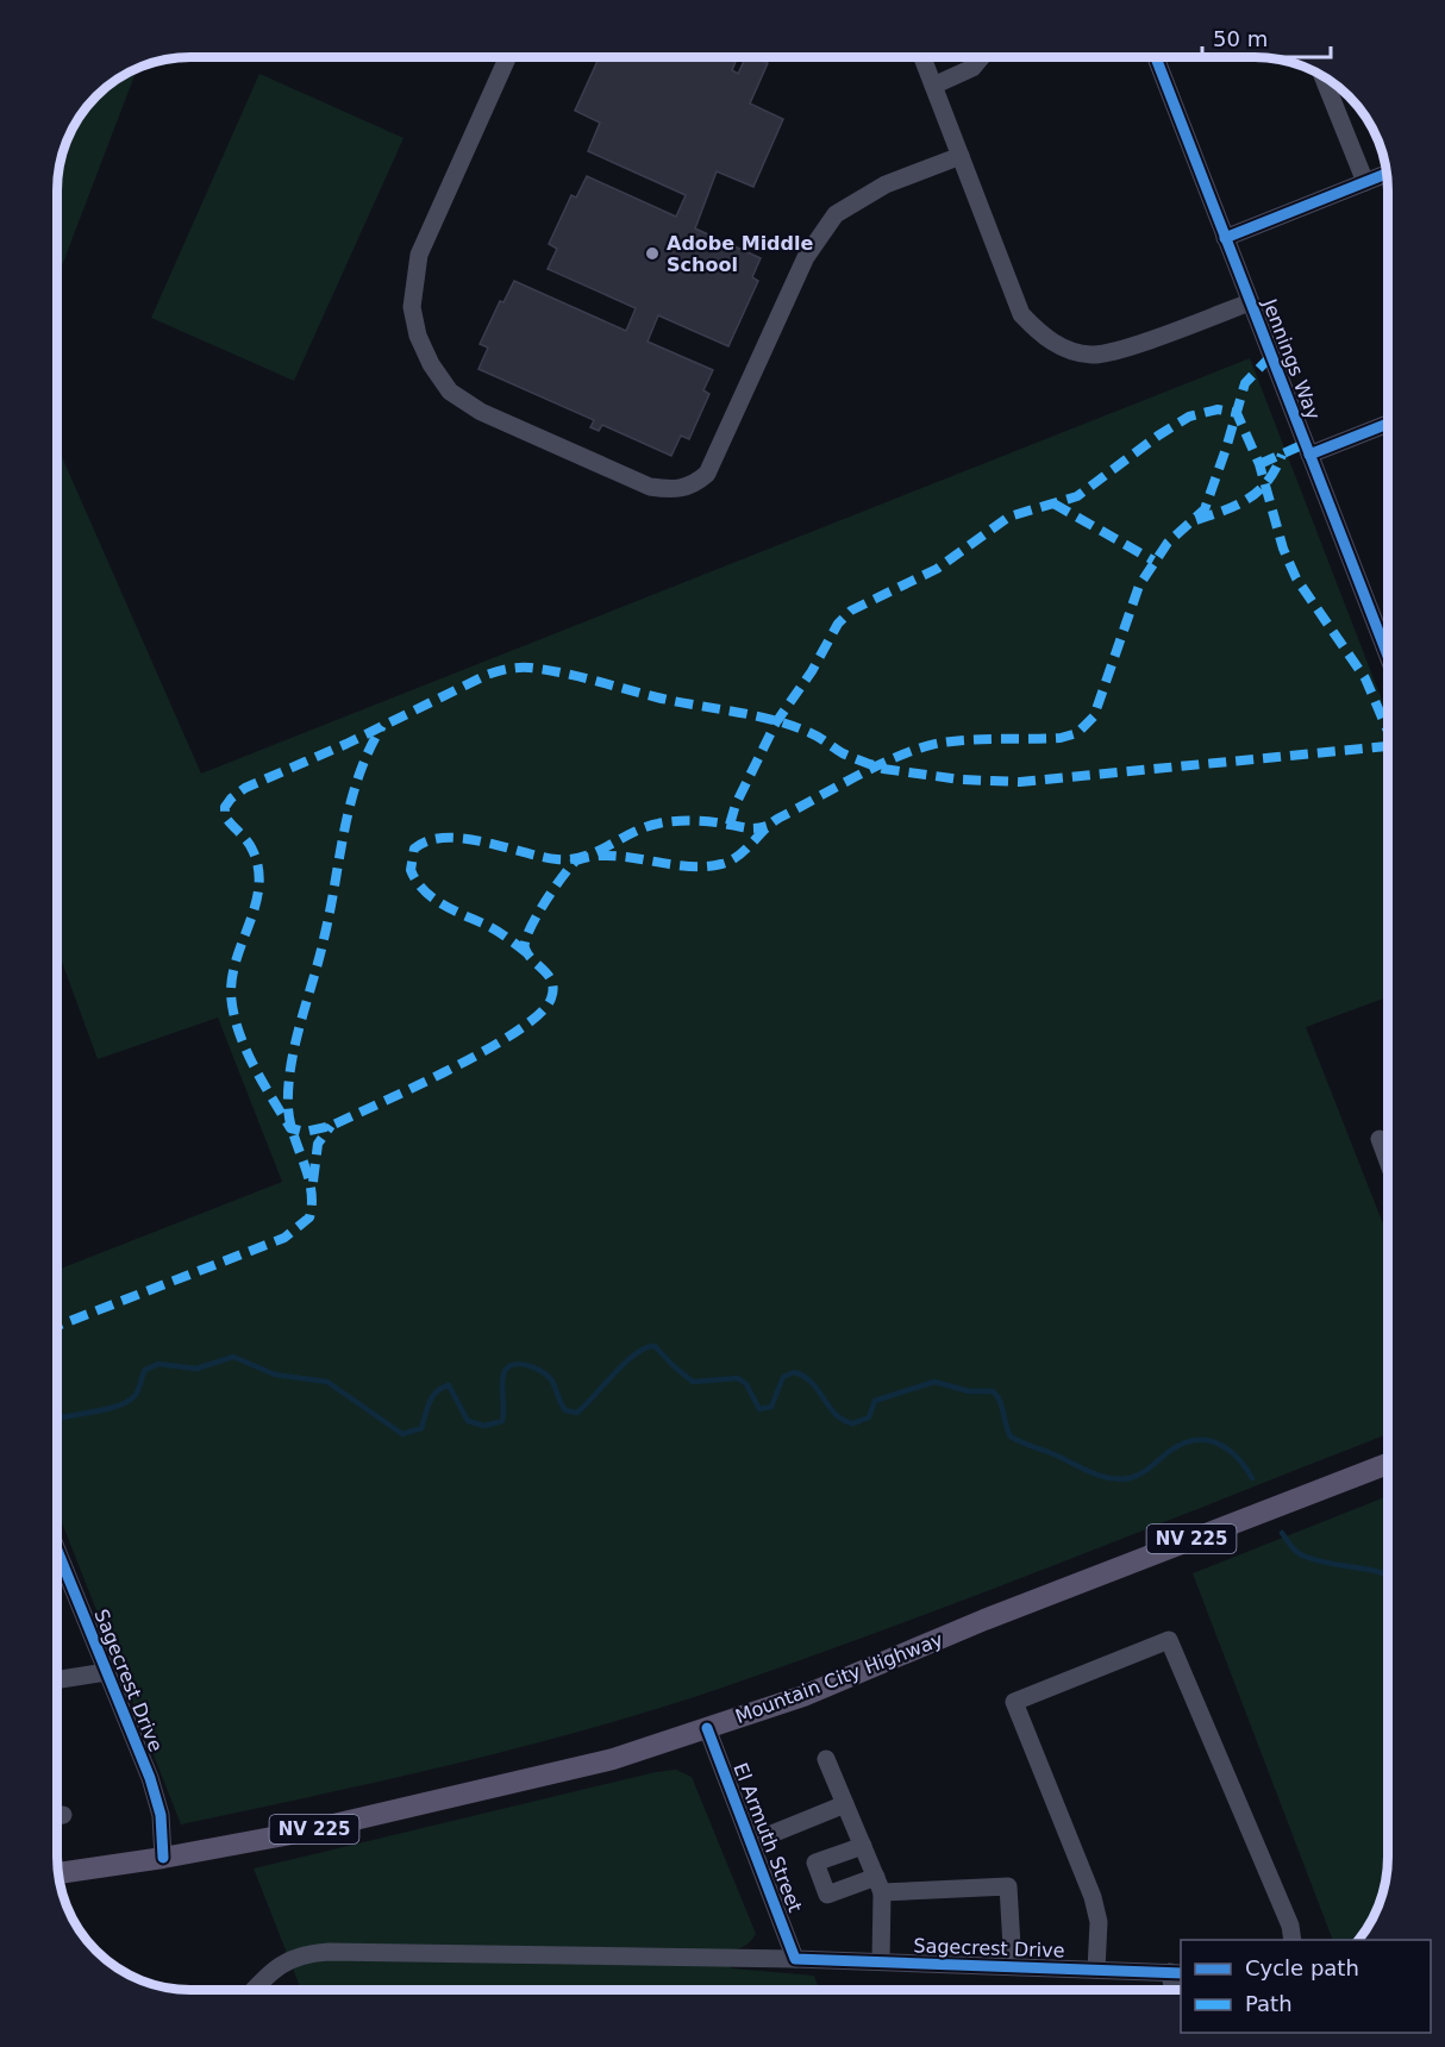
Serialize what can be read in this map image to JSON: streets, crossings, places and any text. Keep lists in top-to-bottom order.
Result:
{
  "streets": {
    "main road": ["NV 225", "Mountain City Highway"],
    "street": ["Jennings Way", "Sagecrest Drive", "El Armuth Street"]
  },
  "crossings": [
    ["Mountain City Highway", "Sagecrest Drive"],
    ["Mountain City Highway", "El Armuth Street"],
    ["Sagecrest Drive", "El Armuth Street"]
  ],
  "places": ["Adobe Middle School"],
  "legend": ["Cycle path", "Path"],
  "scale_bar": "50 m"
}
